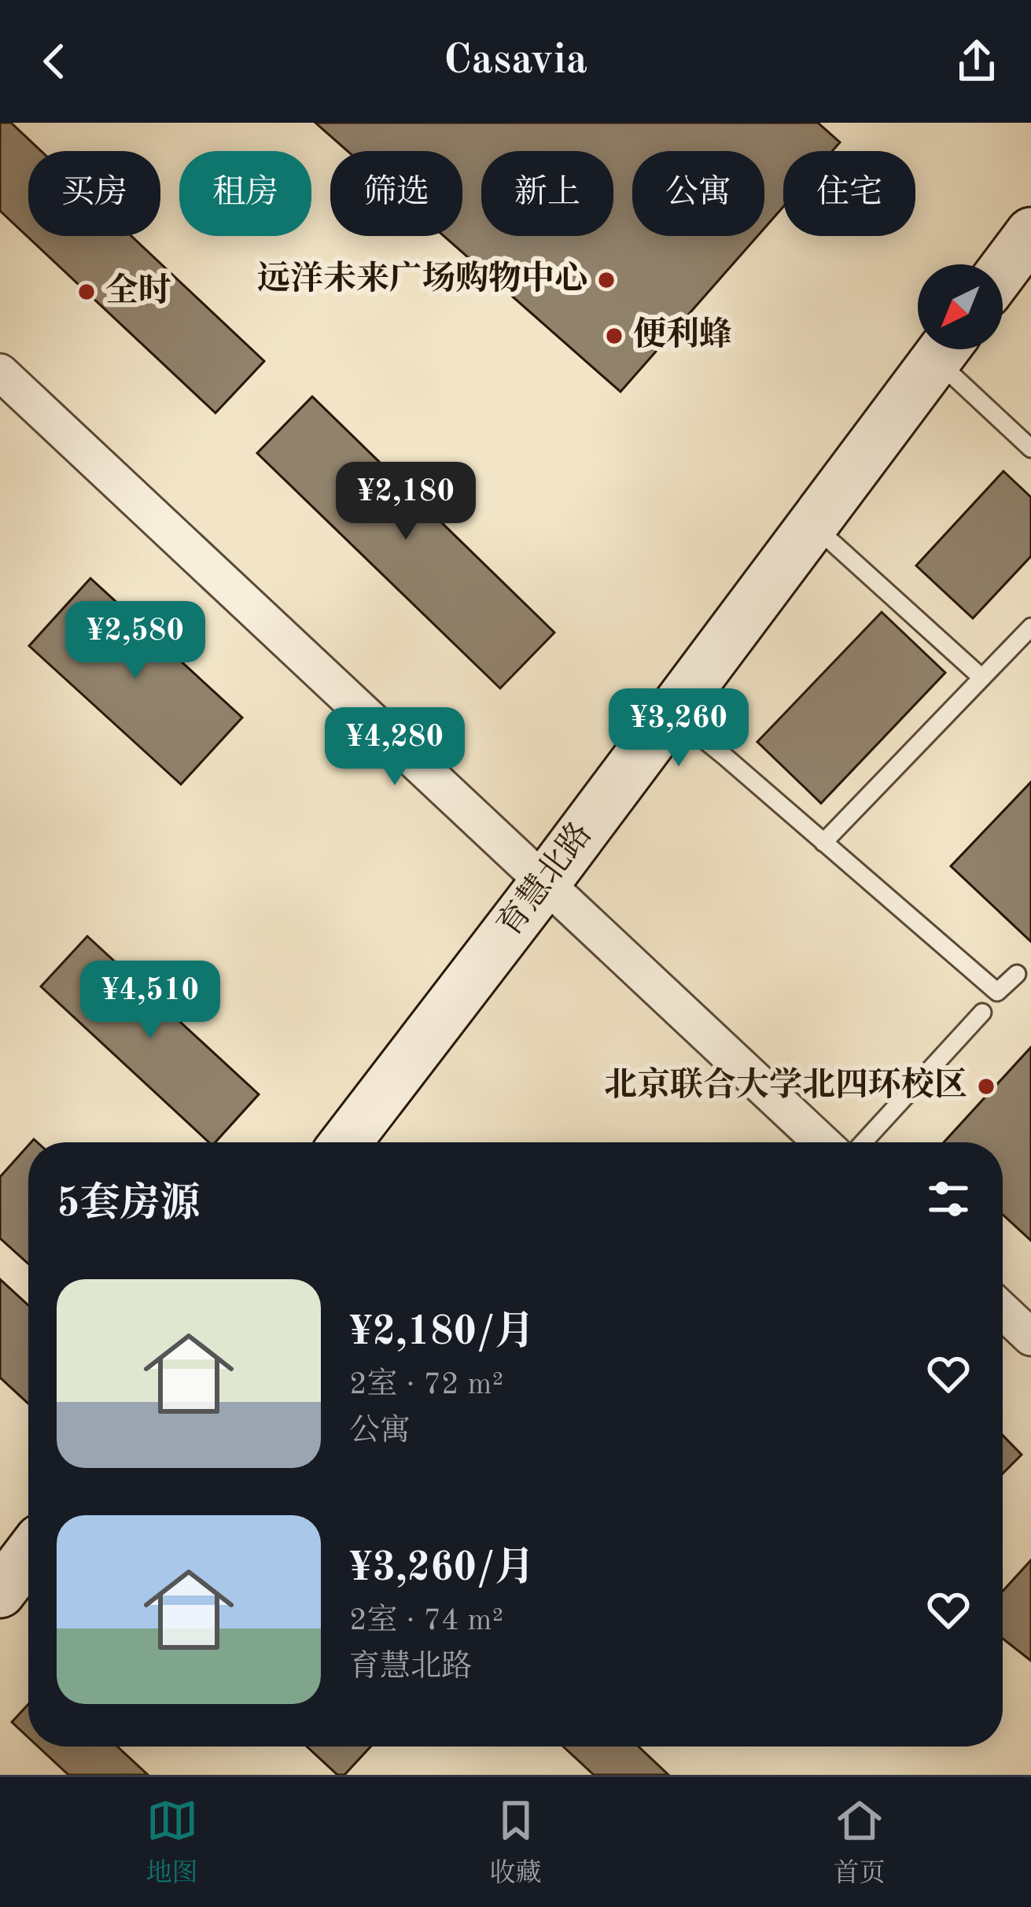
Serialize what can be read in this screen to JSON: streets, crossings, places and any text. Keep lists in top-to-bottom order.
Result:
{
  "streets": {
    "street": ["育慧北路"]
  },
  "places": [
    "远洋未来广场购物中心",
    "全时",
    "便利蜂",
    "北京联合大学北四环校区"
  ],
  "north": "bottom left",
  "page": {
    "header": "Casavia",
    "chip": [
      "买房",
      "租房",
      "筛选",
      "新上",
      "公寓",
      "住宅"
    ],
    "price": [
      "¥2,180",
      "¥2,580",
      "¥3,260",
      "¥4,280",
      "¥4,510"
    ],
    "heading": "5套房源",
    "list": [
      {
        "name": "¥2,180/月",
        "note": "2室 · 72 m² · 公寓"
      },
      {
        "name": "¥3,260/月",
        "note": "2室 · 74 m² · 育慧北路"
      }
    ],
    "tabs": ["地图", "收藏", "首页"]
  }
}
